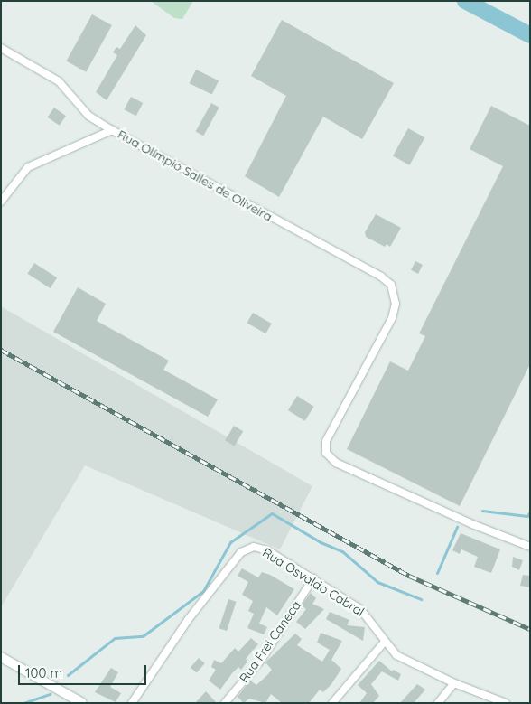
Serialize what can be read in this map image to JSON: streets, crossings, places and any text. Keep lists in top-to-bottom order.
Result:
{
  "streets": {
    "street": ["Rua Olímpio Salles de Oliveira", "Rua Osvaldo Cabral", "Rua Frei Caneca"]
  },
  "crossings": [
    ["Rua Osvaldo Cabral", "Rua Frei Caneca"]
  ],
  "scale_bar": "100 m"
}
